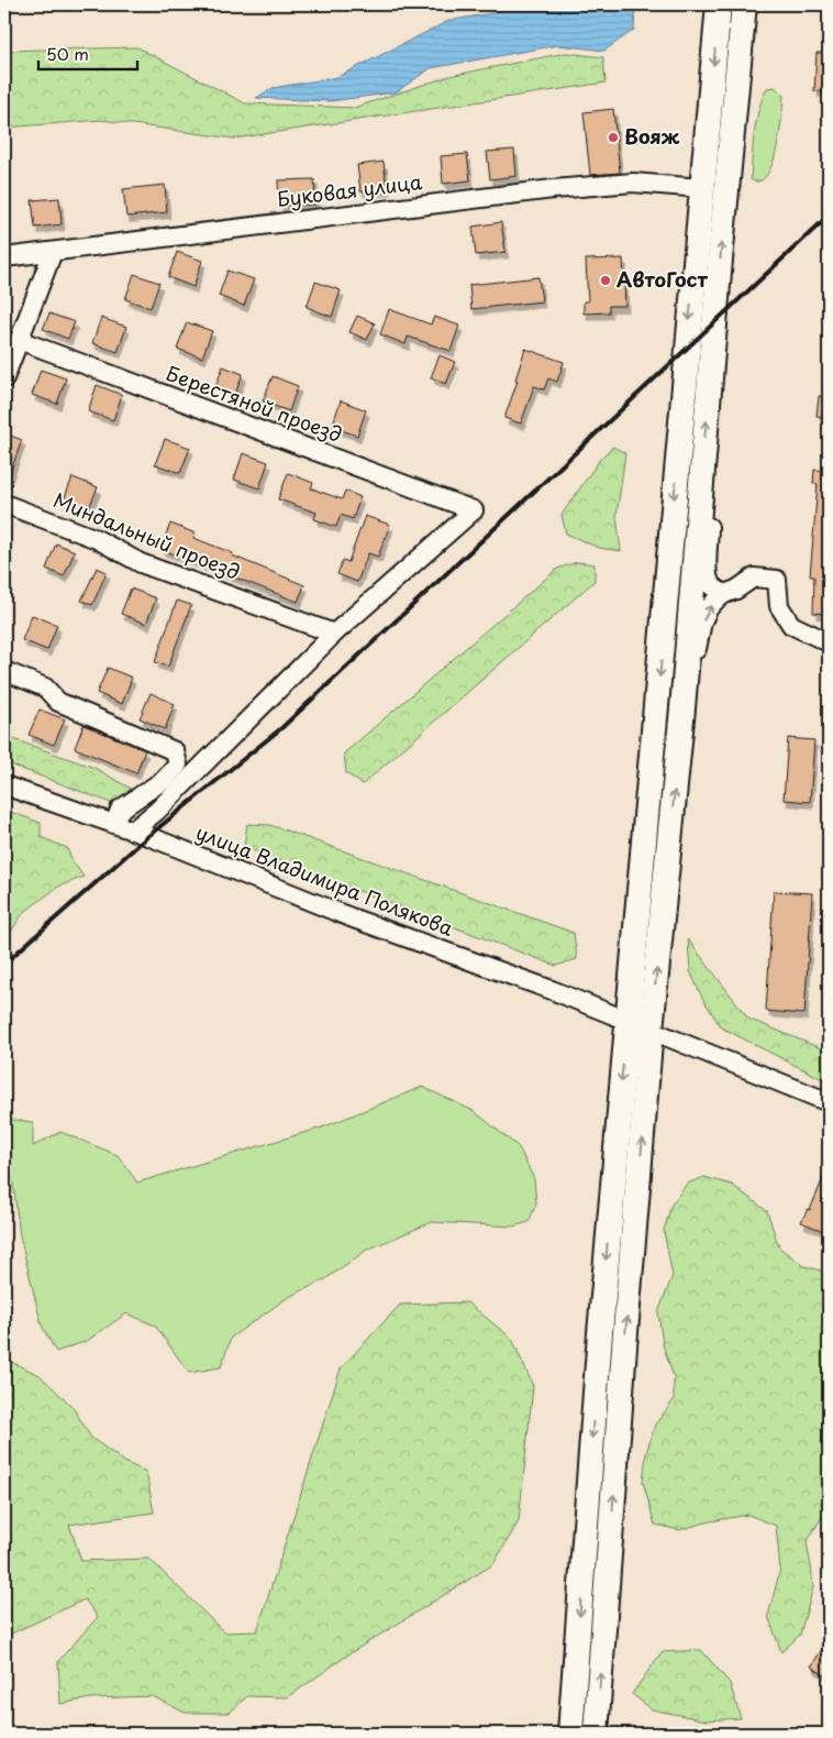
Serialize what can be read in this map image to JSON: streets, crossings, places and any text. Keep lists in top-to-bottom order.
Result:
{
  "streets": {
    "street": [
      "Буковая улица",
      "Берестяной проезд",
      "Миндальный проезд",
      "улица Владимира Полякова"
    ]
  },
  "crossings": [
    ["Берестяной проезд", "Миндальный проезд"]
  ],
  "places": ["Вояж", "АвтоГост"],
  "scale_bar": "50 m"
}
